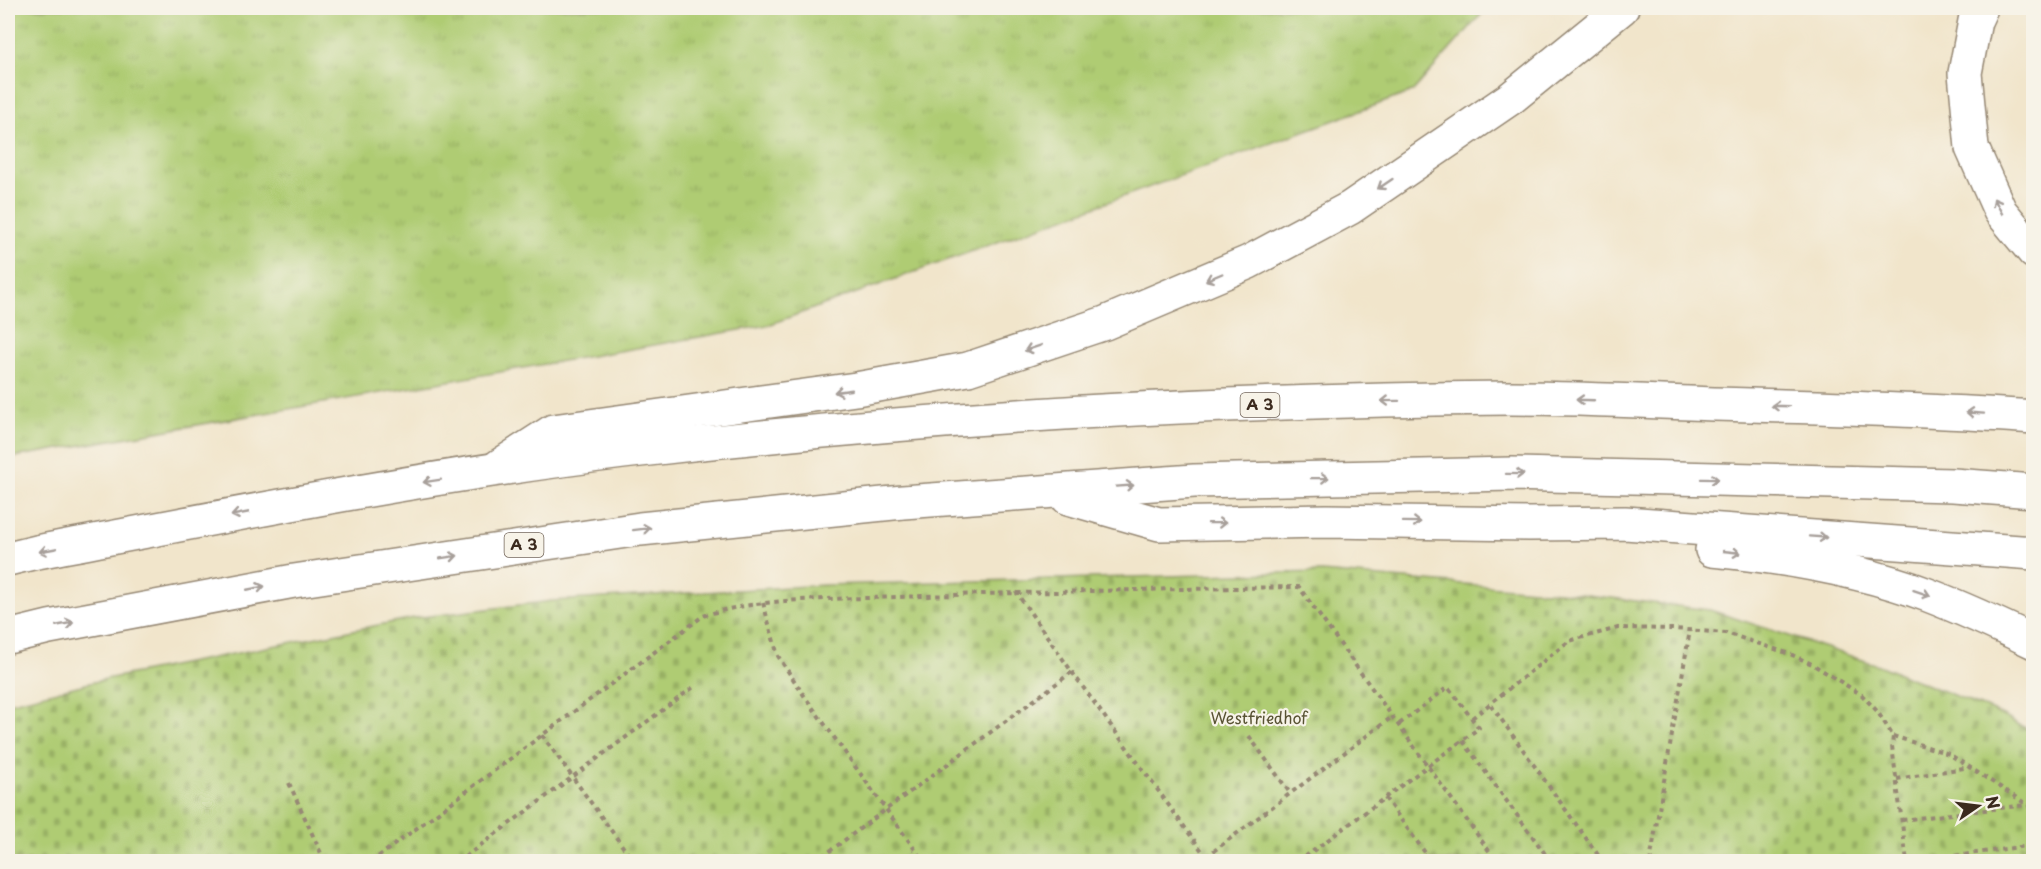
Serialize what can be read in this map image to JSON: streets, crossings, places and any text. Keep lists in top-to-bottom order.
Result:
{
  "streets": {
    "highway": ["A 3"]
  },
  "parks": ["Westfriedhof"],
  "north": "right"
}
